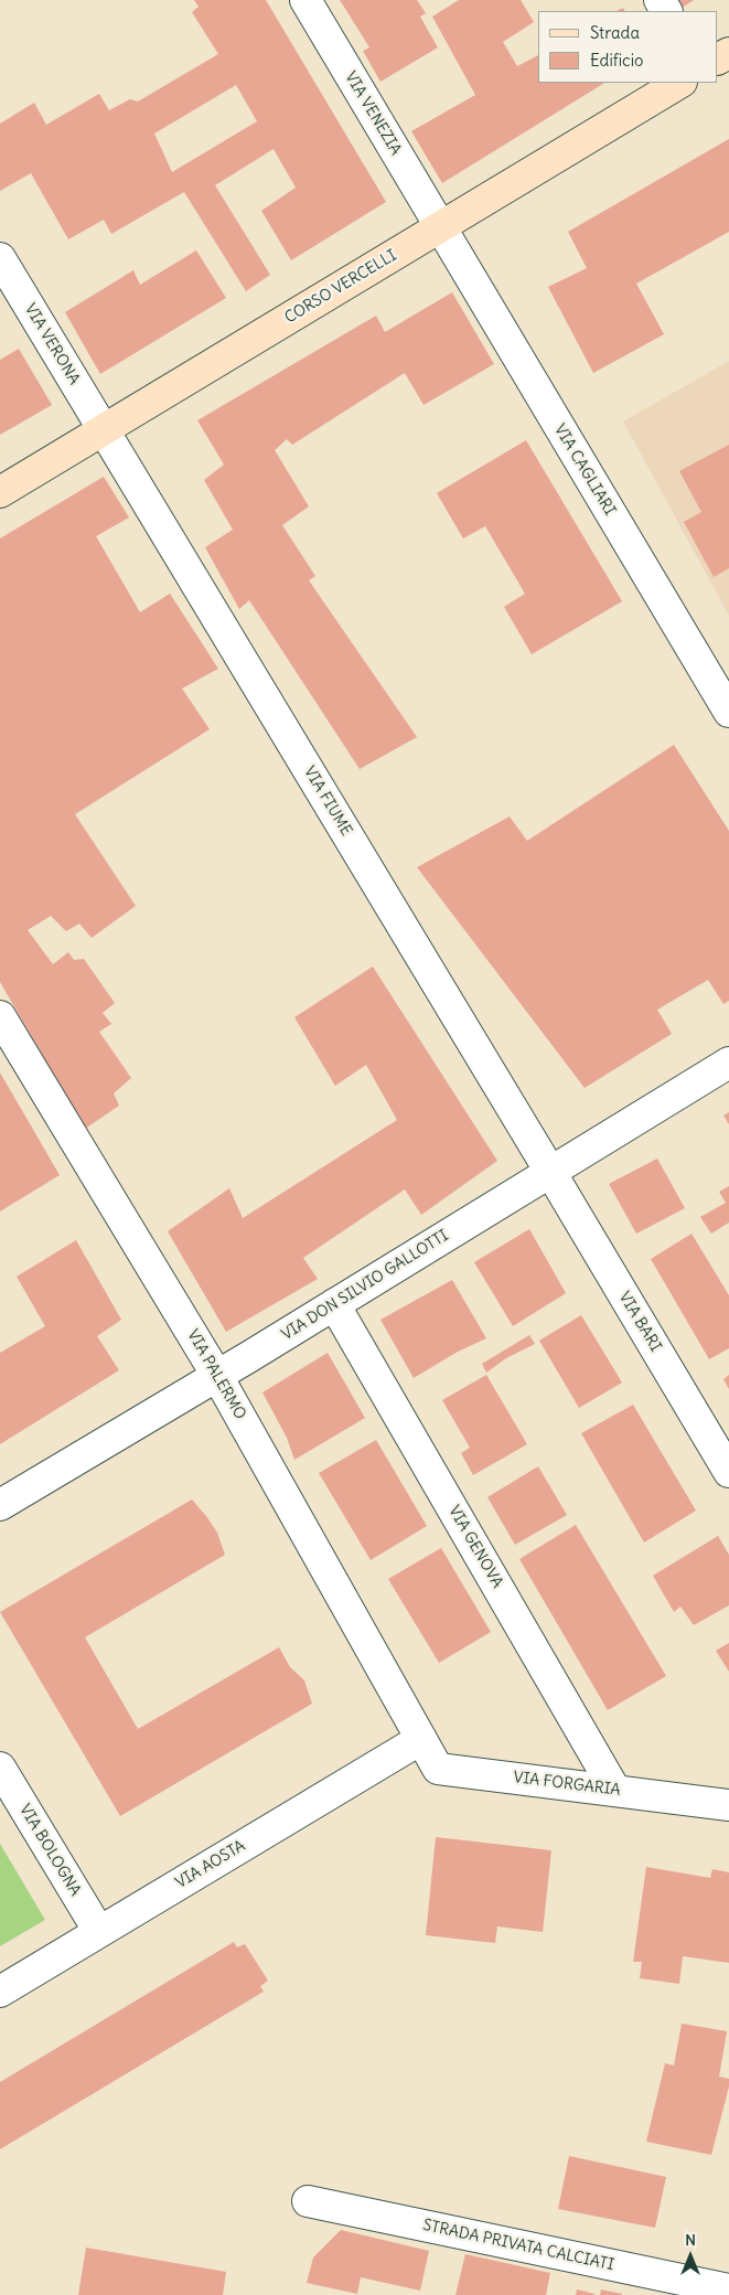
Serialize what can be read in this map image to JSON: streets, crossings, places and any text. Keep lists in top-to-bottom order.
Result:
{
  "streets": {
    "main road": ["CORSO VERCELLI"],
    "street": [
      "VIA VENEZIA",
      "VIA VERONA",
      "VIA CAGLIARI",
      "VIA FIUME",
      "VIA DON SILVIO GALLOTTI",
      "VIA BARI",
      "VIA PALERMO",
      "VIA GENOVA",
      "VIA FORGARIA",
      "VIA BOLOGNA",
      "VIA AOSTA",
      "STRADA PRIVATA CALCIATI"
    ]
  },
  "crossings": [
    ["VIA VENEZIA", "CORSO VERCELLI"],
    ["VIA VENEZIA", "VIA CAGLIARI"],
    ["CORSO VERCELLI", "VIA VERONA"],
    ["CORSO VERCELLI", "VIA CAGLIARI"],
    ["CORSO VERCELLI", "VIA FIUME"],
    ["VIA VERONA", "VIA FIUME"],
    ["VIA FIUME", "VIA DON SILVIO GALLOTTI"],
    ["VIA FIUME", "VIA BARI"],
    ["VIA DON SILVIO GALLOTTI", "VIA BARI"],
    ["VIA DON SILVIO GALLOTTI", "VIA PALERMO"],
    ["VIA DON SILVIO GALLOTTI", "VIA GENOVA"],
    ["VIA PALERMO", "VIA FORGARIA"],
    ["VIA PALERMO", "VIA AOSTA"],
    ["VIA GENOVA", "VIA FORGARIA"],
    ["VIA FORGARIA", "VIA AOSTA"],
    ["VIA BOLOGNA", "VIA AOSTA"]
  ],
  "legend": ["Strada", "Edificio"],
  "north": "top"
}
